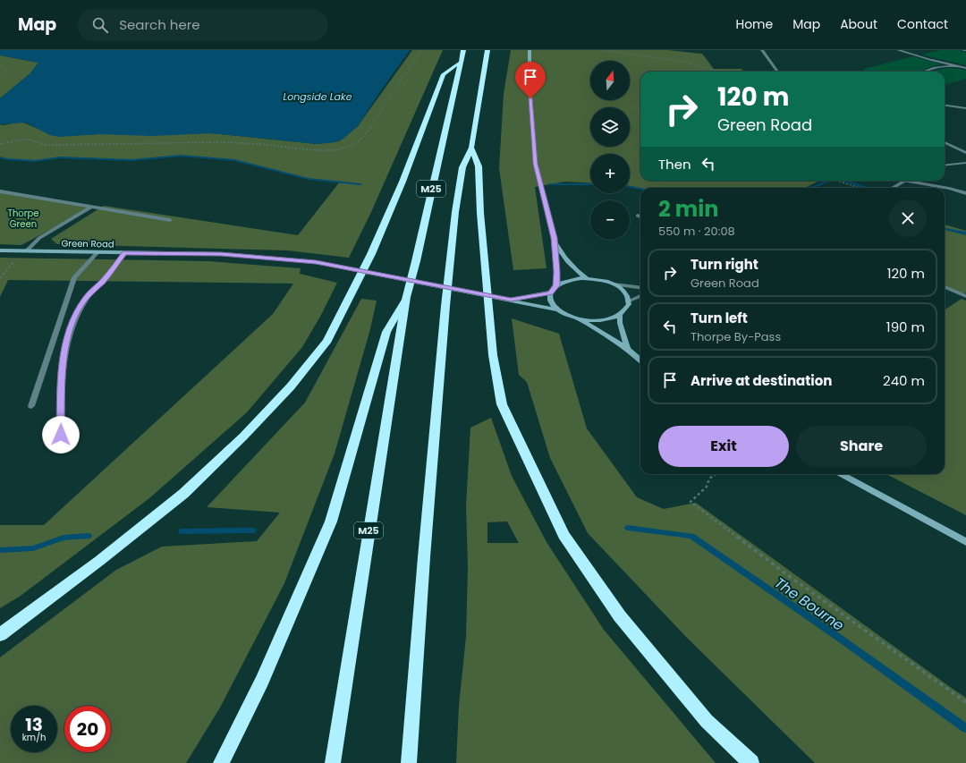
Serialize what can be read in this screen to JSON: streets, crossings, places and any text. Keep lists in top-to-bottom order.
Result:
{
  "streets": {
    "highway": ["M25"],
    "main road": ["Green Road"]
  },
  "water": ["Longside Lake", "The Bourne"],
  "parks": ["Thorpe Green"],
  "north": "top",
  "page": {
    "header": "Map",
    "search": "Search here",
    "nav": [
      "Home",
      "Map",
      "About",
      "Contact"
    ],
    "map_buttons": ["+", "−"],
    "turn": ["120 m", "Green Road"],
    "then": "Then",
    "heading": ["2 min", "550 m · 20:08"],
    "list": [
      {
        "name": "Turn right",
        "note": "Green Road",
        "value": "120 m"
      },
      {
        "name": "Turn left",
        "note": "Thorpe By-Pass",
        "value": "190 m"
      },
      {
        "name": "Arrive at destination",
        "value": "240 m"
      }
    ],
    "buttons": ["Exit", "Share"],
    "speed": "13 km/h",
    "limit": "20"
  }
}
